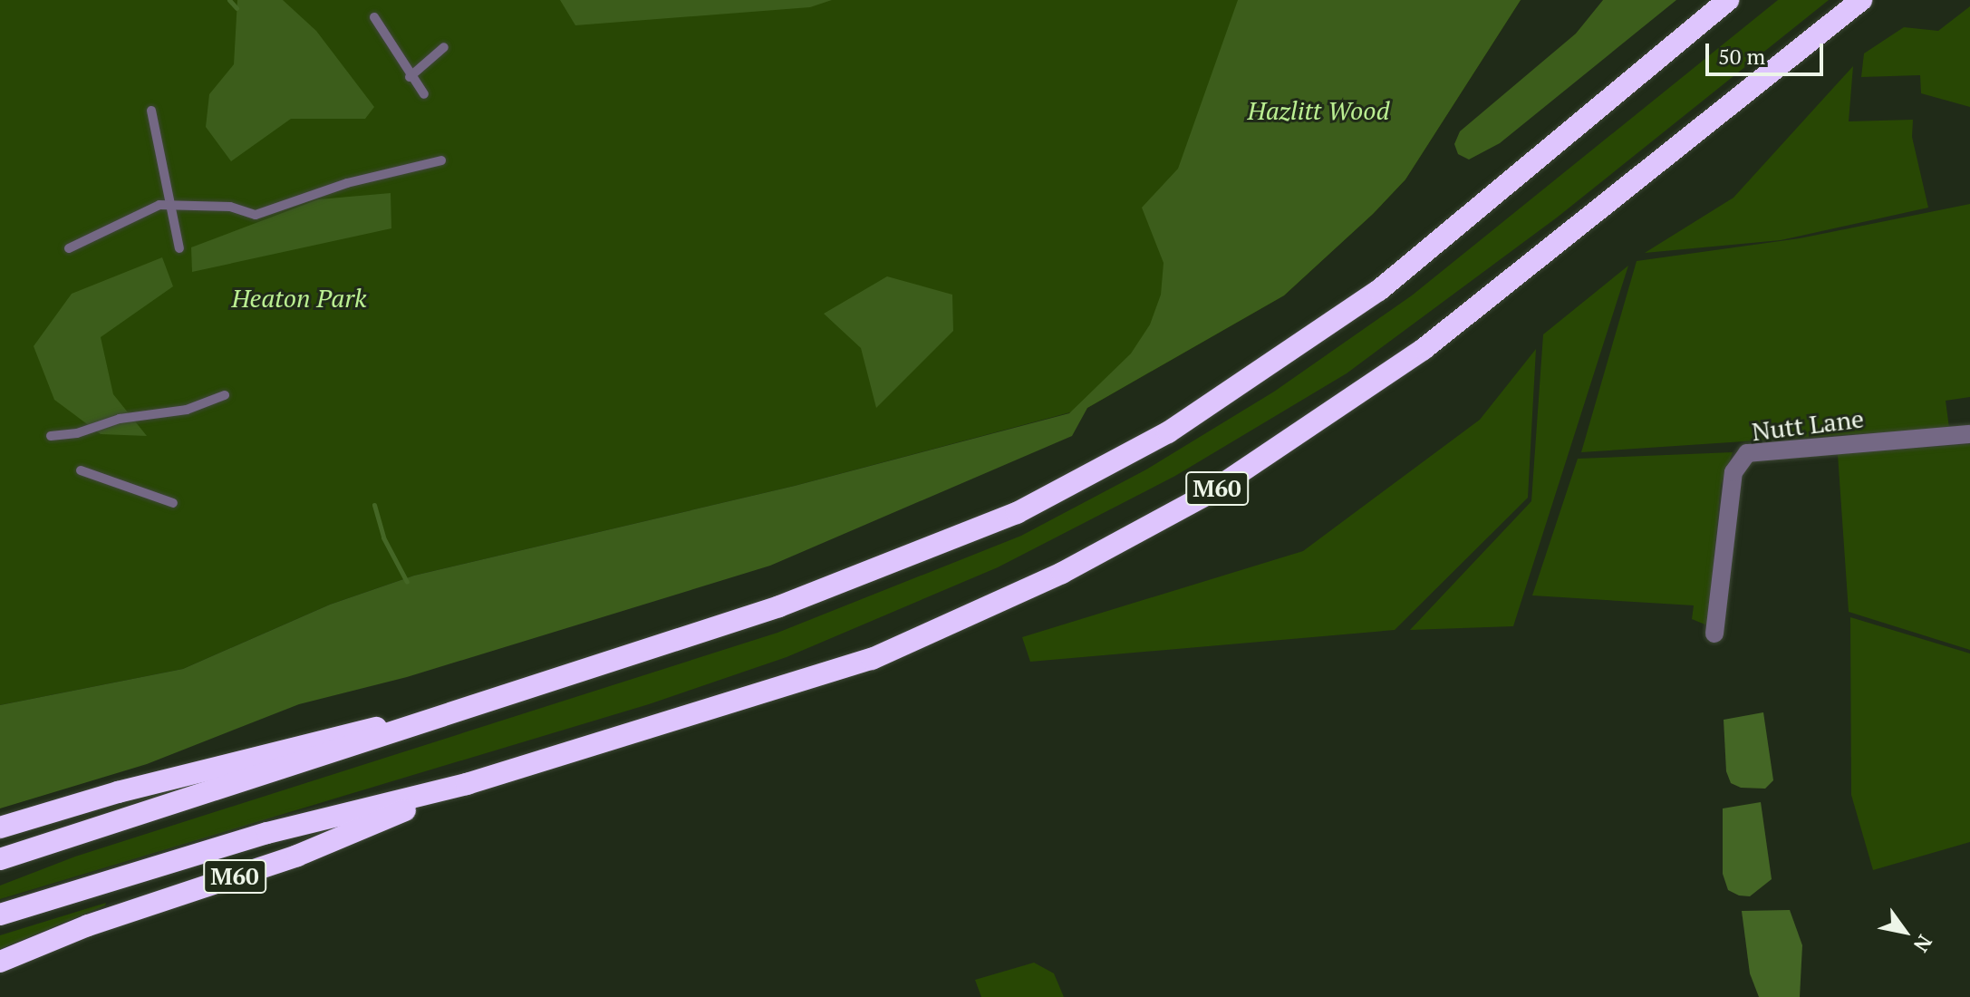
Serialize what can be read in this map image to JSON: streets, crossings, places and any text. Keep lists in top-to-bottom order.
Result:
{
  "streets": {
    "highway": ["M60"],
    "street": ["Nutt Lane"]
  },
  "parks": ["Hazlitt Wood", "Heaton Park"],
  "scale_bar": "50 m",
  "north": "bottom right"
}
